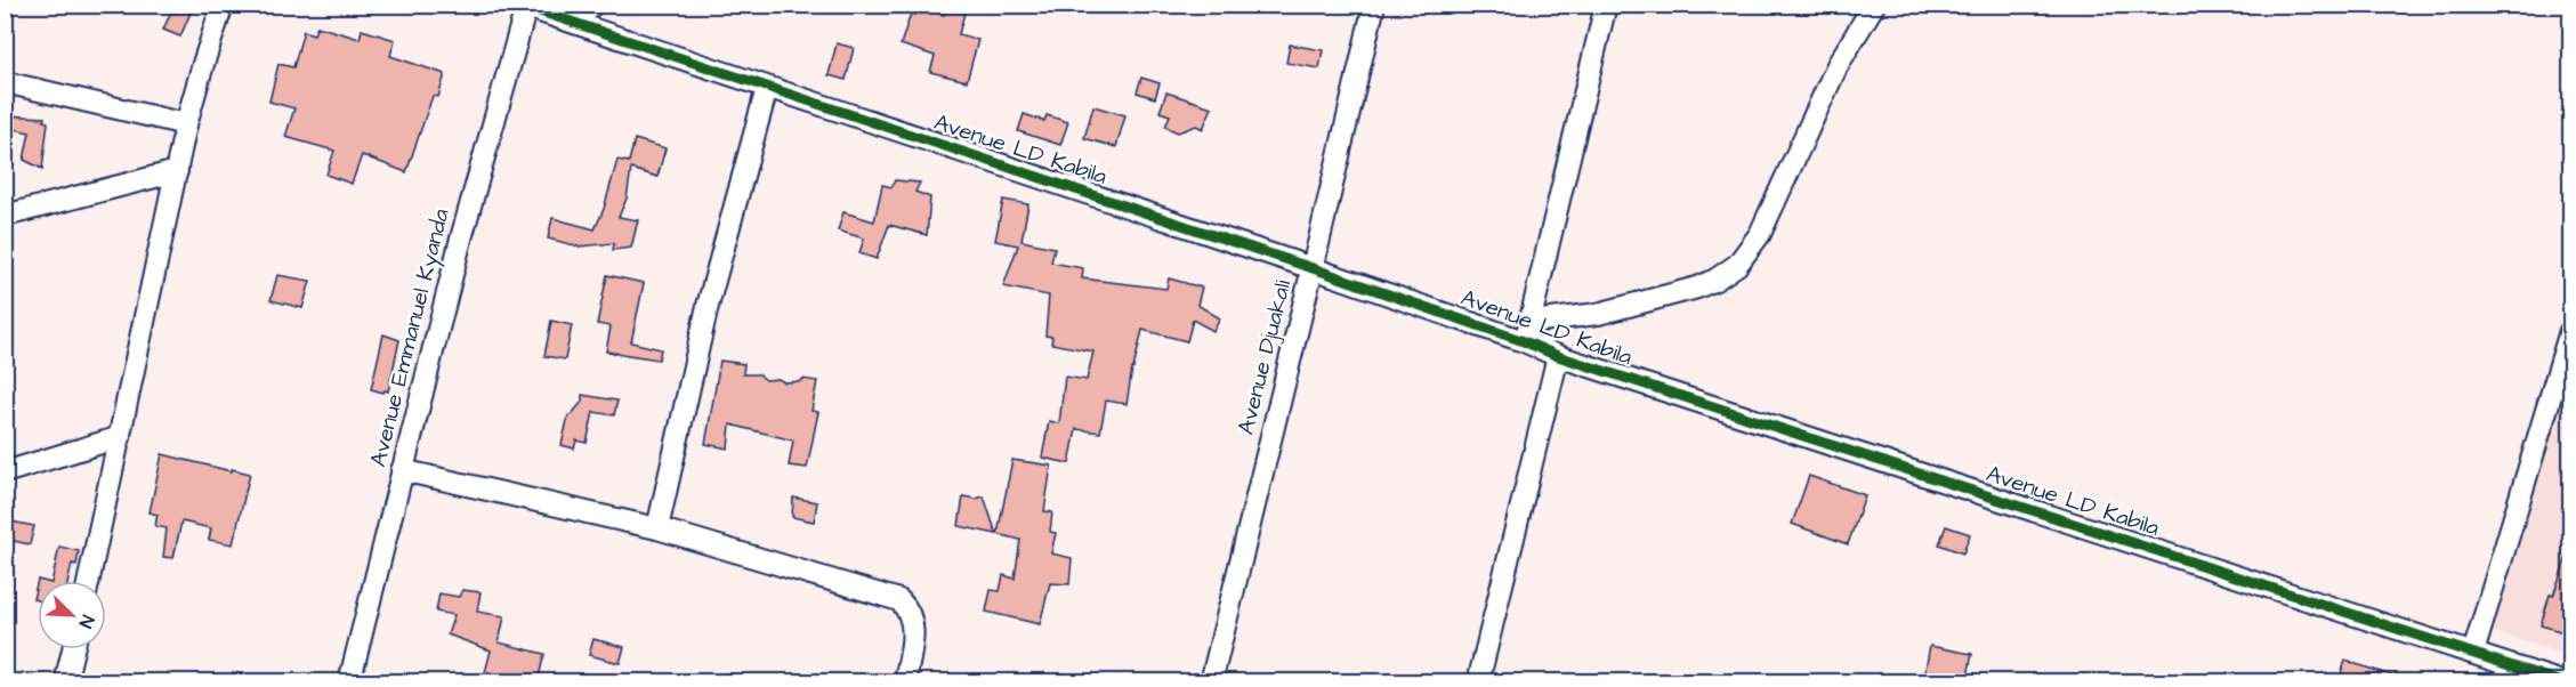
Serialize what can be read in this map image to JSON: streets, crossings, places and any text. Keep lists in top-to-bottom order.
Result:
{
  "streets": {
    "street": ["Avenue LD Kabila", "Avenue Emmanuel Kyanda", "Avenue Djuakali"]
  },
  "crossings": [
    ["Avenue LD Kabila", "Avenue Emmanuel Kyanda"],
    ["Avenue LD Kabila", "Avenue Djuakali"]
  ],
  "north": "bottom right"
}
